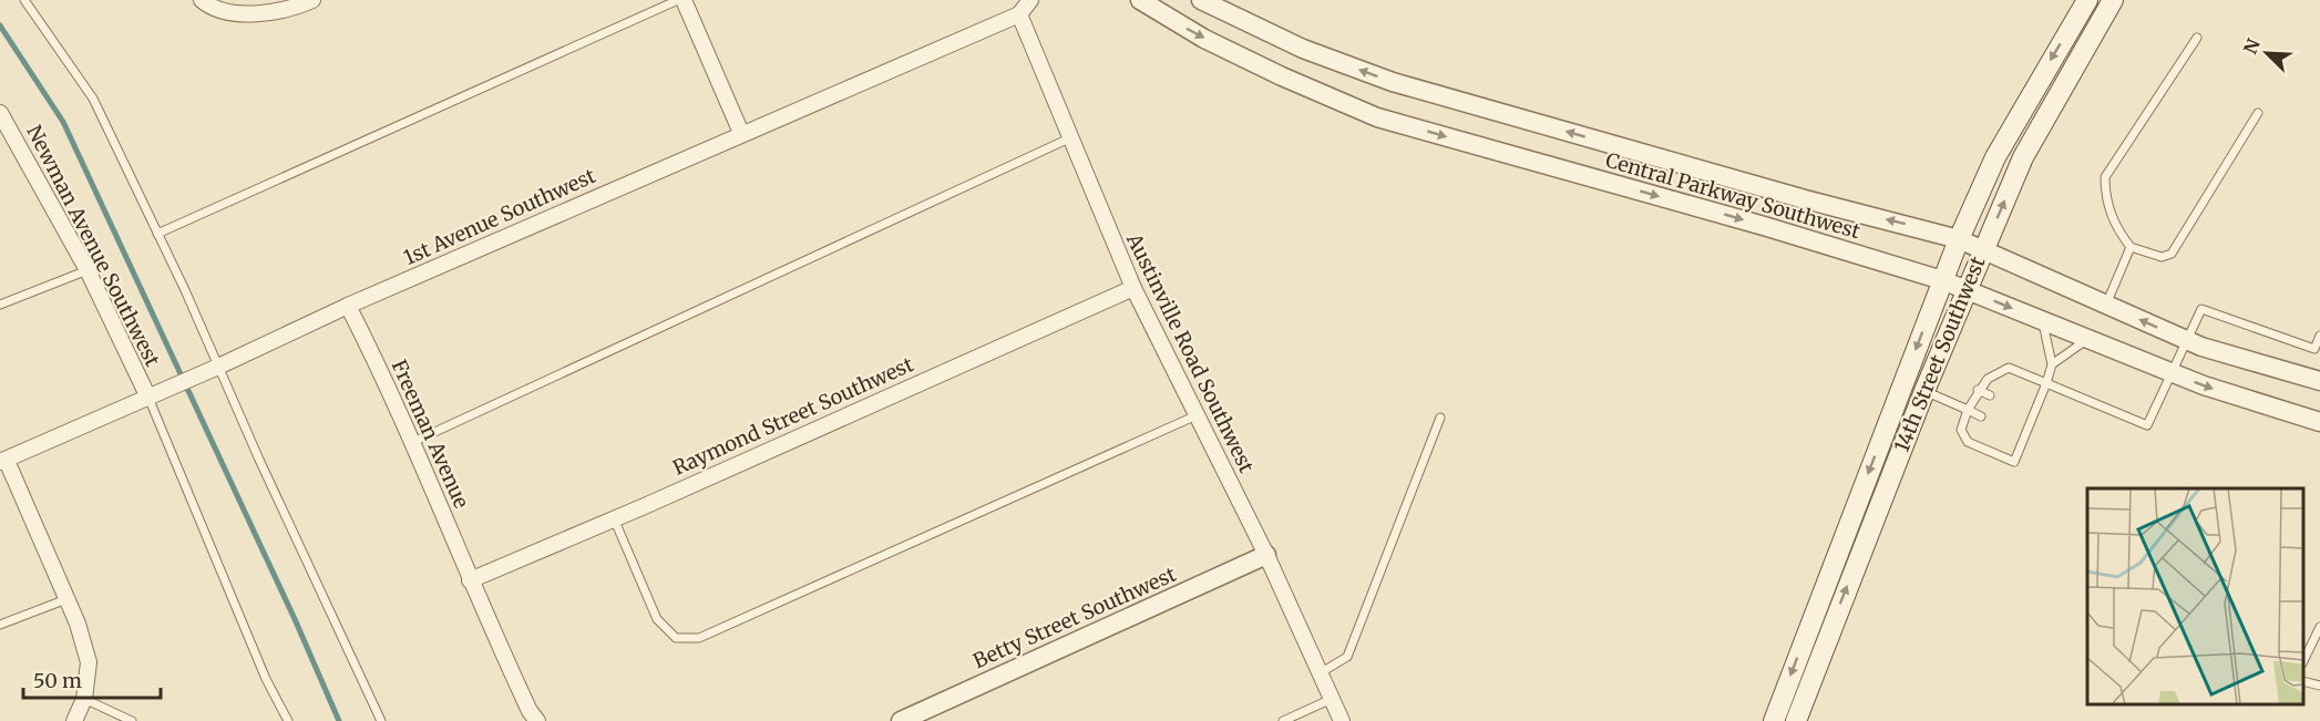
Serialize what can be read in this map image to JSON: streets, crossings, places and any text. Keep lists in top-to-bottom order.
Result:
{
  "streets": {
    "main road": ["14th Street Southwest"],
    "street": [
      "Central Parkway Southwest",
      "1st Avenue Southwest",
      "Newman Avenue Southwest",
      "Austinville Road Southwest",
      "Raymond Street Southwest",
      "Freeman Avenue",
      "Betty Street Southwest"
    ]
  },
  "crossings": [
    ["Central Parkway Southwest", "14th Street Southwest"],
    ["1st Avenue Southwest", "Newman Avenue Southwest"],
    ["1st Avenue Southwest", "Austinville Road Southwest"],
    ["1st Avenue Southwest", "Freeman Avenue"],
    ["Austinville Road Southwest", "Raymond Street Southwest"],
    ["Austinville Road Southwest", "Betty Street Southwest"],
    ["Raymond Street Southwest", "Freeman Avenue"]
  ],
  "scale_bar": "50 m",
  "north": "top left"
}
